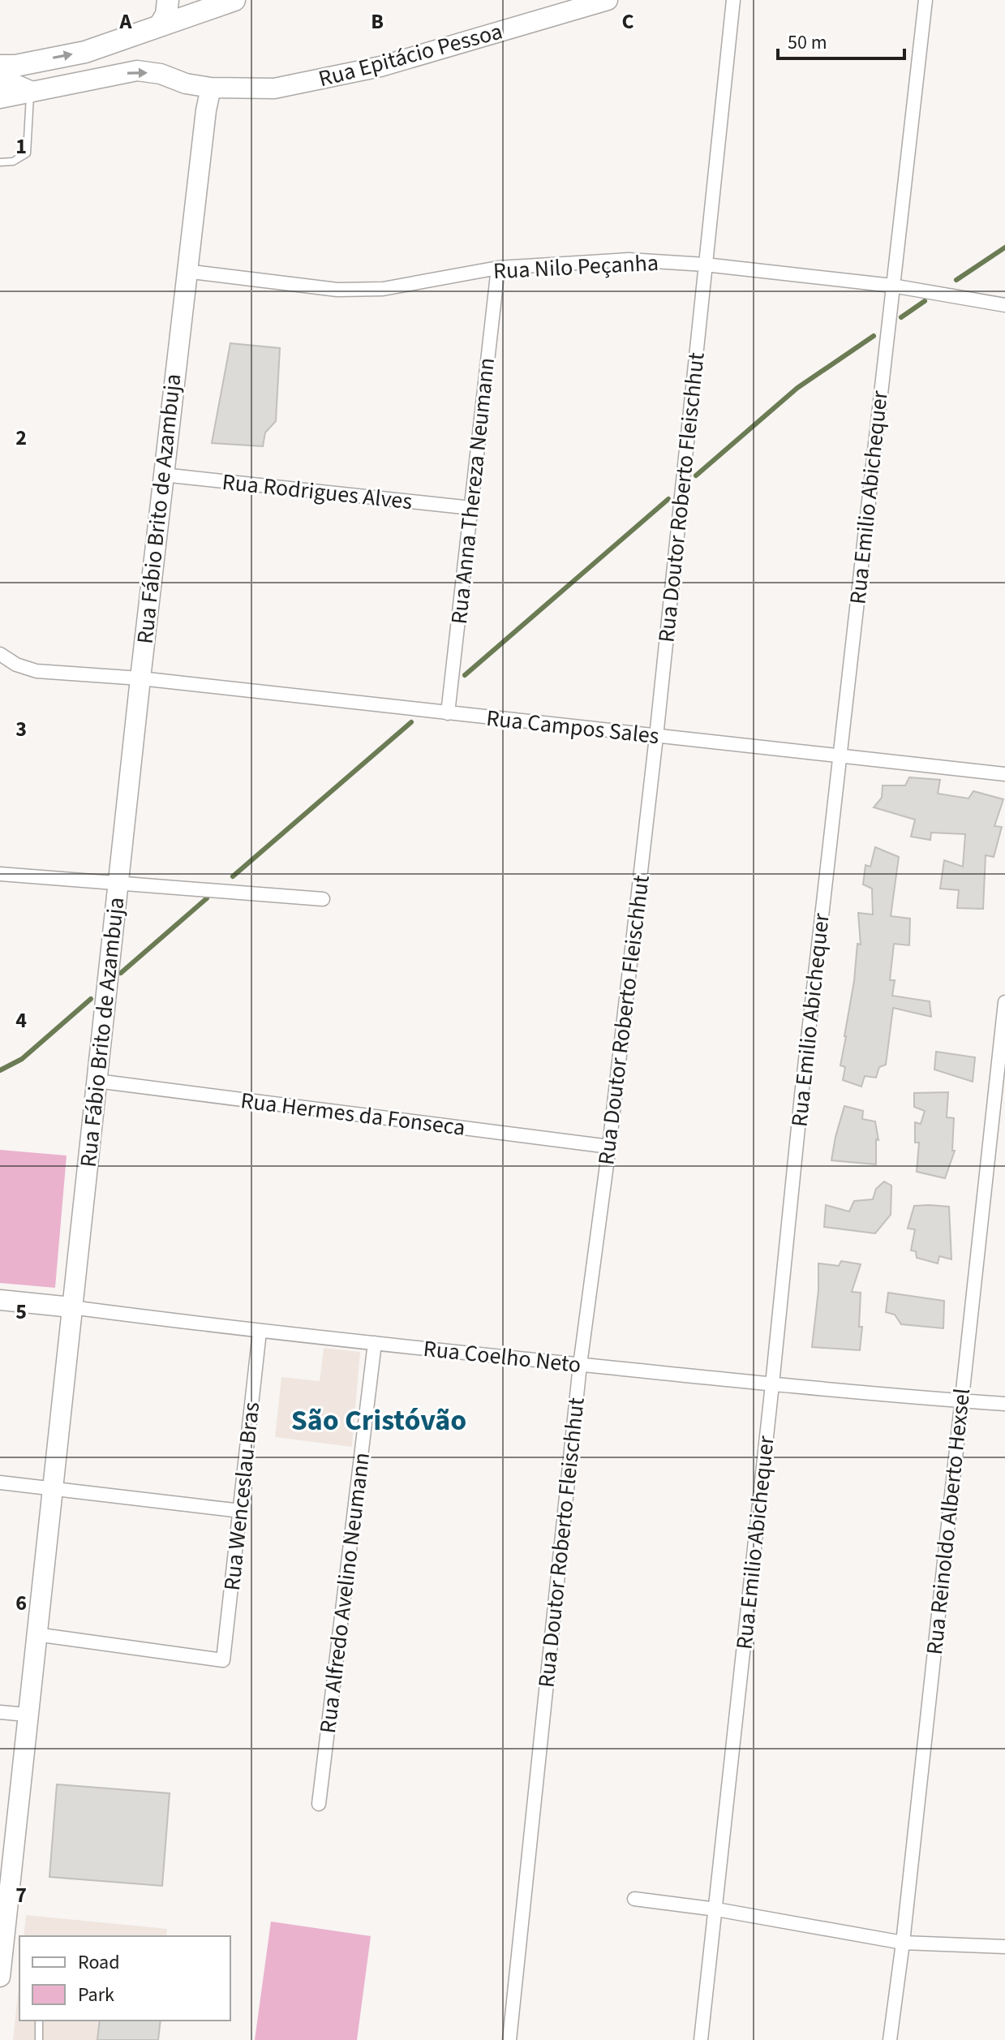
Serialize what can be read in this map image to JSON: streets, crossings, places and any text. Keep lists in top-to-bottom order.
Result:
{
  "streets": {
    "street": [
      "Rua Epitácio Pessoa",
      "Rua Nilo Peçanha",
      "Rua Anna Thereza Neumann",
      "Rua Rodrigues Alves",
      "Rua Doutor Roberto Fleischhut",
      "Rua Emilio Abichequer",
      "Rua Fábio Brito de Azambuja",
      "Rua Campos Sales",
      "Rua Hermes da Fonseca",
      "Rua Coelho Neto",
      "Rua Wenceslau Bras",
      "Rua Reinoldo Alberto Hexsel",
      "Rua Alfredo Avelino Neumann"
    ]
  },
  "crossings": [
    ["Rua Epitácio Pessoa", "Rua Fábio Brito de Azambuja"],
    ["Rua Nilo Peçanha", "Rua Anna Thereza Neumann"],
    ["Rua Nilo Peçanha", "Rua Doutor Roberto Fleischhut"],
    ["Rua Nilo Peçanha", "Rua Emilio Abichequer"],
    ["Rua Nilo Peçanha", "Rua Fábio Brito de Azambuja"],
    ["Rua Anna Thereza Neumann", "Rua Rodrigues Alves"],
    ["Rua Anna Thereza Neumann", "Rua Campos Sales"],
    ["Rua Rodrigues Alves", "Rua Fábio Brito de Azambuja"],
    ["Rua Doutor Roberto Fleischhut", "Rua Campos Sales"],
    ["Rua Doutor Roberto Fleischhut", "Rua Hermes da Fonseca"],
    ["Rua Doutor Roberto Fleischhut", "Rua Coelho Neto"],
    ["Rua Emilio Abichequer", "Rua Campos Sales"],
    ["Rua Emilio Abichequer", "Rua Coelho Neto"],
    ["Rua Fábio Brito de Azambuja", "Rua Campos Sales"],
    ["Rua Fábio Brito de Azambuja", "Rua Hermes da Fonseca"],
    ["Rua Fábio Brito de Azambuja", "Rua Coelho Neto"],
    ["Rua Fábio Brito de Azambuja", "Rua Wenceslau Bras"],
    ["Rua Coelho Neto", "Rua Wenceslau Bras"],
    ["Rua Coelho Neto", "Rua Reinoldo Alberto Hexsel"],
    ["Rua Coelho Neto", "Rua Alfredo Avelino Neumann"]
  ],
  "districts": ["São Cristóvão"],
  "legend": ["Road", "Park"],
  "scale_bar": "50 m",
  "grid": {
    "columns": ["A", "B", "C"],
    "rows": [
      "1",
      "2",
      "3",
      "4",
      "5",
      "6",
      "7"
    ]
  }
}
